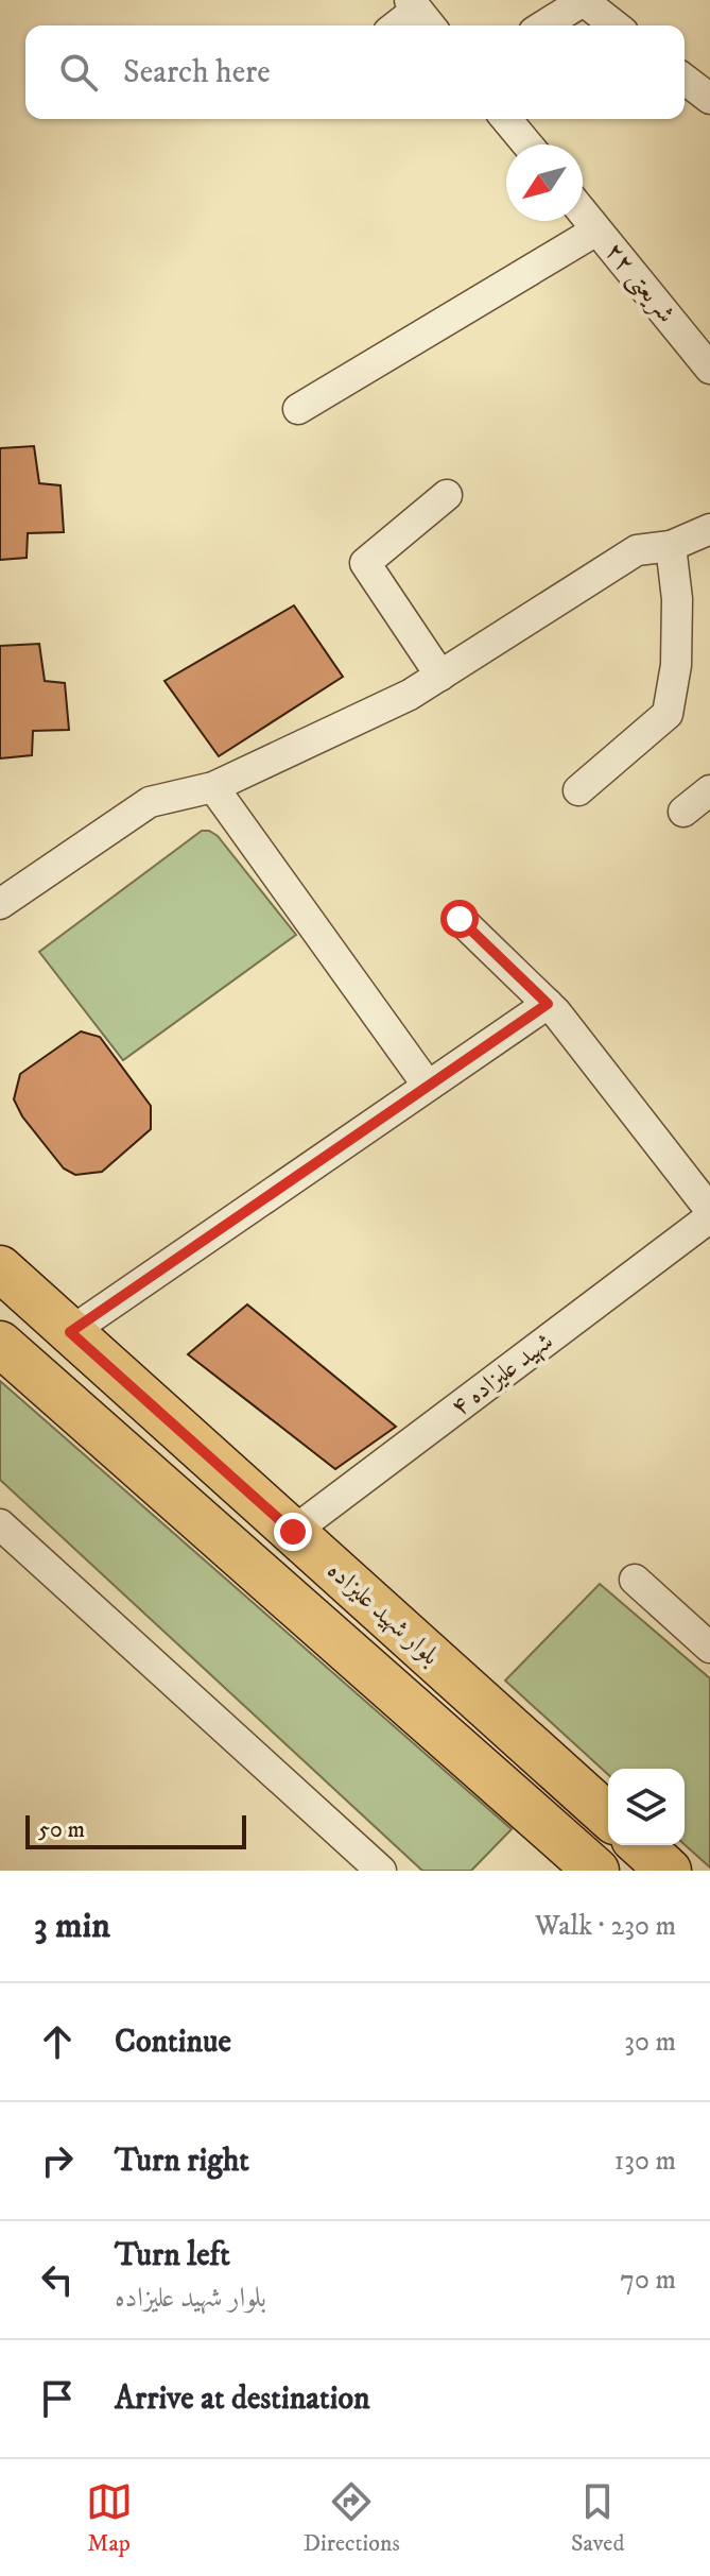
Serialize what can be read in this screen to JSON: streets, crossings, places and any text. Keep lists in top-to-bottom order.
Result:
{
  "streets": {
    "main road": ["بلوار شهید علیزاده"],
    "street": ["شریعتی ۲۲", "شهید علیزاده ۴"]
  },
  "crossings": [
    ["شهید علیزاده ۴", "بلوار شهید علیزاده"]
  ],
  "scale_bar": "50 m",
  "north": "bottom left",
  "page": {
    "search": "Search here",
    "scale": "50 m",
    "heading": ["3 min", "Walk · 230 m"],
    "list": [
      ["Continue", "30 m"],
      ["Turn right", "130 m"],
      ["Turn left", "بلوار شهید علیزاده", "70 m"],
      "Arrive at destination"
    ],
    "nav": ["Map", "Directions", "Saved"]
  }
}
